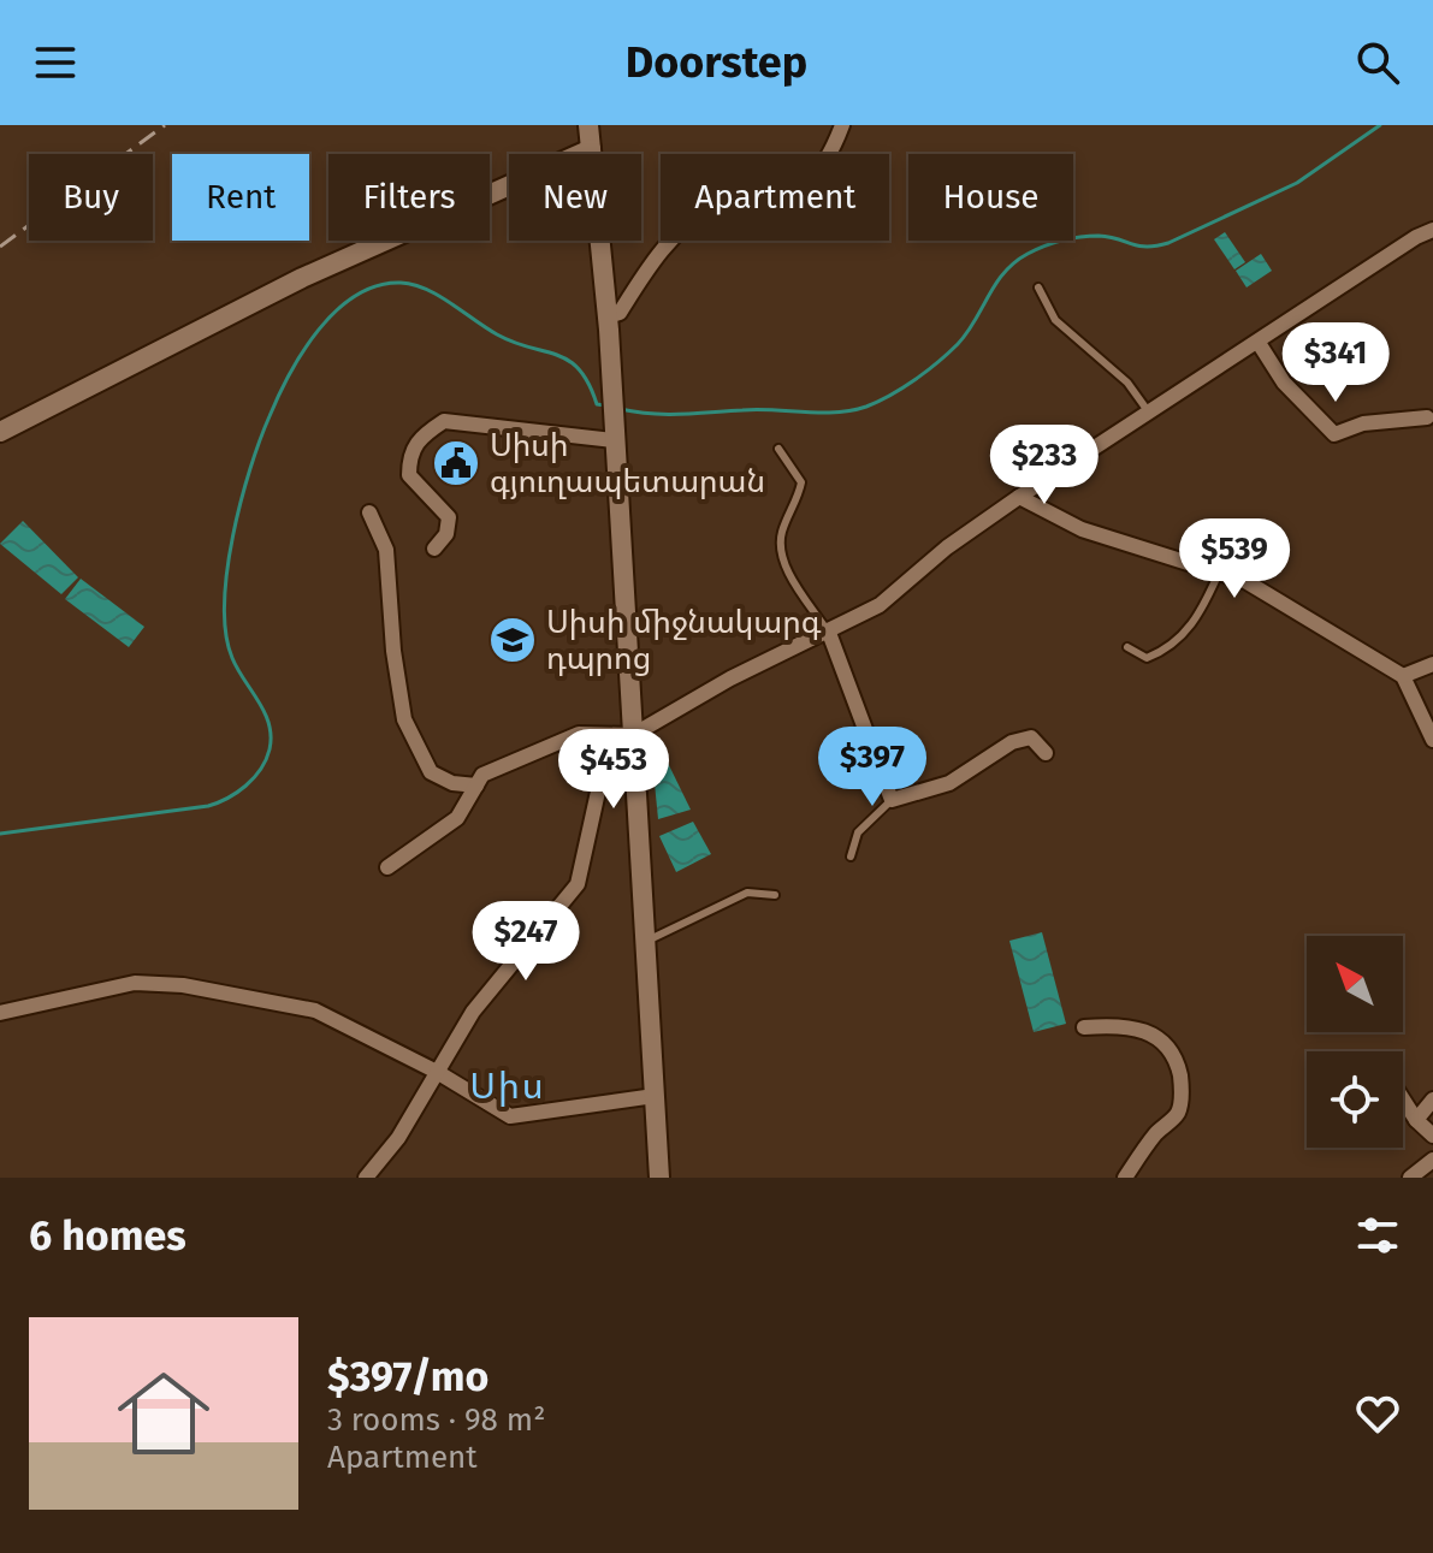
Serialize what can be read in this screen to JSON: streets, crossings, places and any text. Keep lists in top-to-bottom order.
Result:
{
  "districts": ["Սիս"],
  "places": {
    "public building": ["Սիսի գյուղապետարան"],
    "school or university": ["Սիսի միջնակարգ դպրոց"]
  },
  "north": "top left",
  "page": {
    "header": "Doorstep",
    "chip": [
      "Buy",
      "Rent",
      "Filters",
      "New",
      "Apartment",
      "House"
    ],
    "price": [
      "$341",
      "$233",
      "$539",
      "$397",
      "$453",
      "$247"
    ],
    "heading": "6 homes",
    "list": [
      {
        "name": "$397/mo",
        "note": "3 rooms · 98 m² · Apartment"
      }
    ]
  }
}
